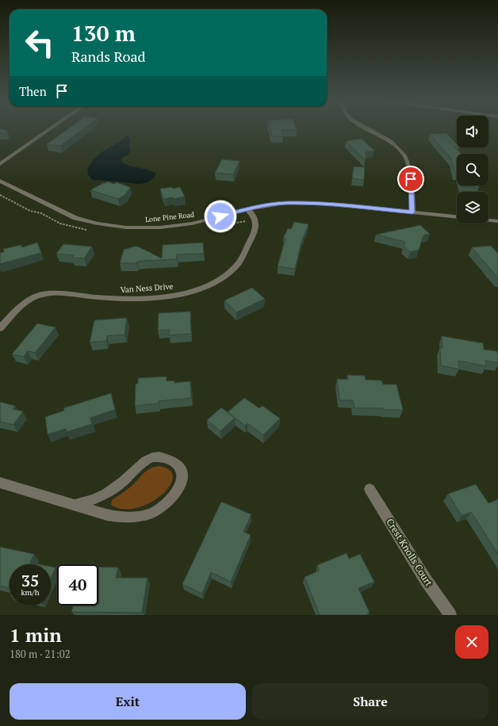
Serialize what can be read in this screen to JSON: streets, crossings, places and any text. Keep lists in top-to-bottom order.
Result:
{
  "streets": {
    "street": ["Lone Pine Road", "Van Ness Drive", "Crest Knolls Court"]
  },
  "crossings": [
    ["Lone Pine Road", "Van Ness Drive"]
  ],
  "page": {
    "turn": ["130 m", "Rands Road"],
    "then": "Then",
    "speed": "35 km/h",
    "limit": "40",
    "heading": ["1 min", "180 m · 21:02"],
    "buttons": ["Exit", "Share"]
  }
}
